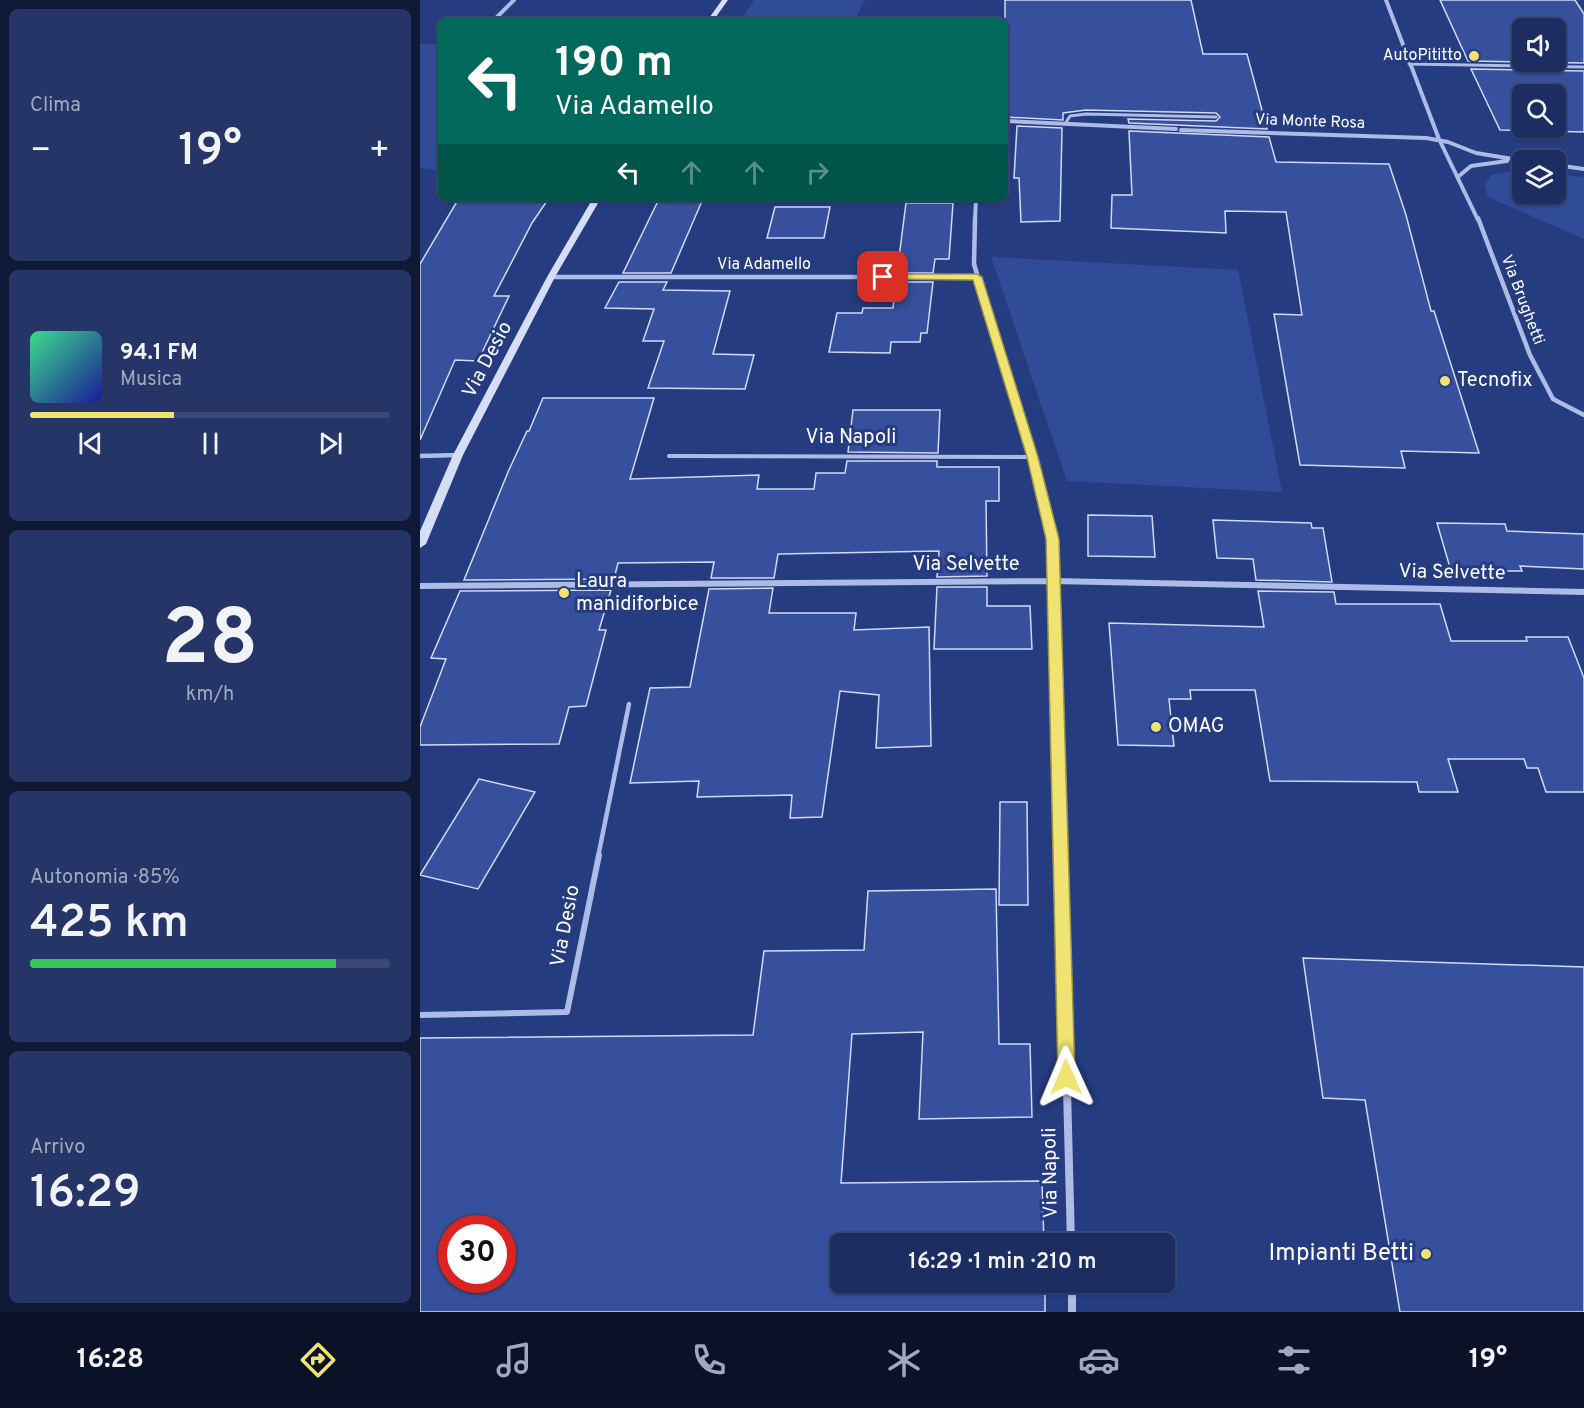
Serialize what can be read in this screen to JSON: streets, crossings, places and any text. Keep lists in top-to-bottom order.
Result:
{
  "streets": {
    "street": [
      "Via Monte Rosa",
      "Via Adamello",
      "Via Brughetti",
      "Via Desio",
      "Via Napoli",
      "Via Selvette"
    ]
  },
  "crossings": [
    ["Via Monte Rosa", "Via Brughetti"],
    ["Via Adamello", "Via Desio"],
    ["Via Adamello", "Via Napoli"],
    ["Via Napoli", "Via Selvette"]
  ],
  "places": [
    "AutoPititto",
    "Tecnofix",
    "Laura manidiforbice",
    "OMAG",
    "Impianti Betti"
  ],
  "page": {
    "tile": [
      "Clima",
      ["28", "km/h"],
      ["Autonomia · 85%", "425 km"],
      ["Arrivo", "16:29"]
    ],
    "turn": ["190 m", "Via Adamello"],
    "heat": ["−", "19°", "+"],
    "song": ["94.1 FM", "Musica"],
    "limit": "30",
    "trip": "16:29 · 1 min · 210 m",
    "tabs": ["16:28", "19°"]
  }
}
